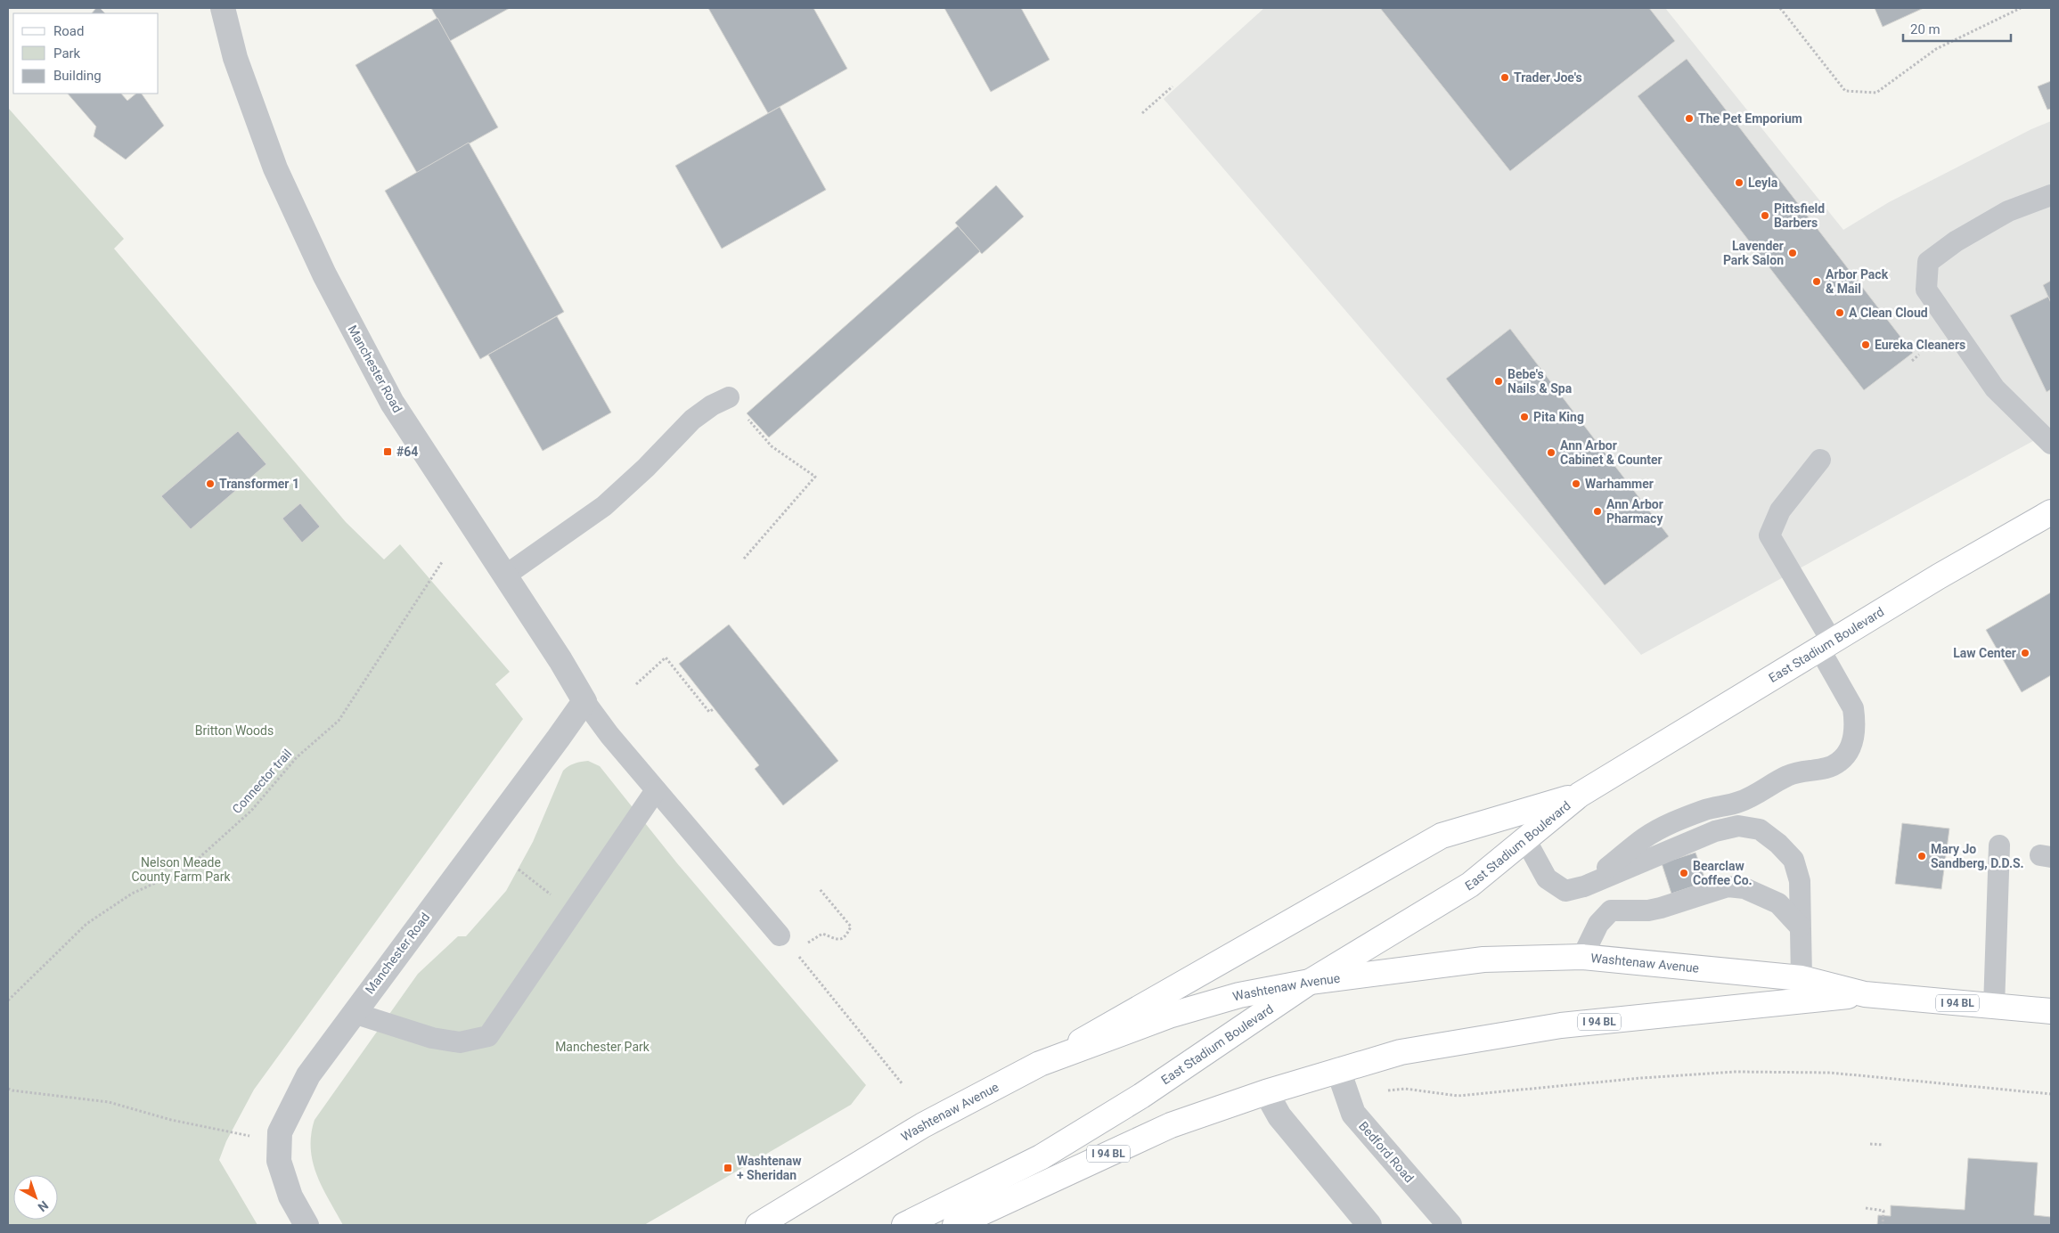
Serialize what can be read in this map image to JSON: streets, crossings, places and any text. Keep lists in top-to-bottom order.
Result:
{
  "streets": {
    "main road": ["East Stadium Boulevard", "Washtenaw Avenue", "I 94 BL"],
    "street": ["Manchester Road", "Bedford Road"],
    "path": ["Connector trail"]
  },
  "crossings": [
    ["East Stadium Boulevard", "Washtenaw Avenue"],
    ["Washtenaw Avenue", "Bedford Road"]
  ],
  "parks": ["Britton Woods", "Nelson Meade County Farm Park", "Manchester Park"],
  "places": {
    "other": [
      "Trader Joe's",
      "The Pet Emporium",
      "Leyla",
      "Pittsfield Barbers",
      "Lavender Park Salon",
      "Arbor Pack & Mail",
      "A Clean Cloud",
      "Eureka Cleaners",
      "Bebe's Nails & Spa",
      "Pita King",
      "Ann Arbor Cabinet & Counter",
      "Transformer 1",
      "Warhammer",
      "Ann Arbor Pharmacy",
      "Law Center",
      "Mary Jo Sandberg, D.D.S.",
      "Bearclaw Coffee Co."
    ],
    "transit": ["#64", "Washtenaw + Sheridan"]
  },
  "legend": ["Road", "Park", "Building"],
  "scale_bar": "20 m",
  "north": "bottom right"
}
